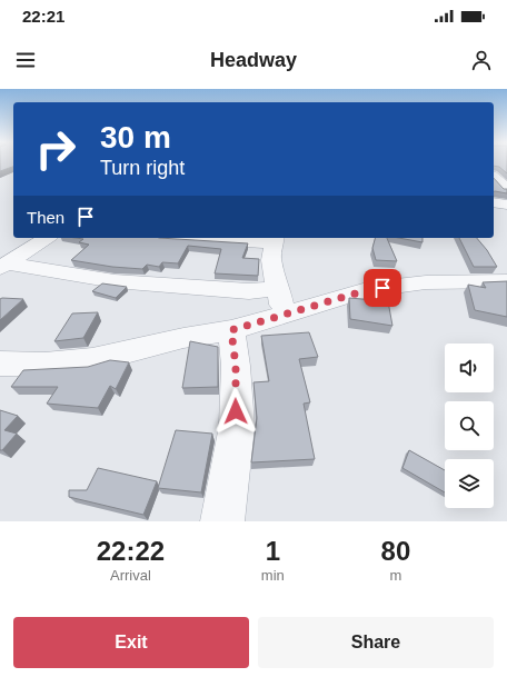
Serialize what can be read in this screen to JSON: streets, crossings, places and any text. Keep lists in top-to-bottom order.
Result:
{
  "page": {
    "status": "22:21",
    "header": "Headway",
    "turn": ["30 m", "Turn right"],
    "then": "Then",
    "eta": [
      "22:22",
      "Arrival",
      "1",
      "min",
      "80",
      "m"
    ],
    "buttons": ["Exit", "Share"]
  }
}
